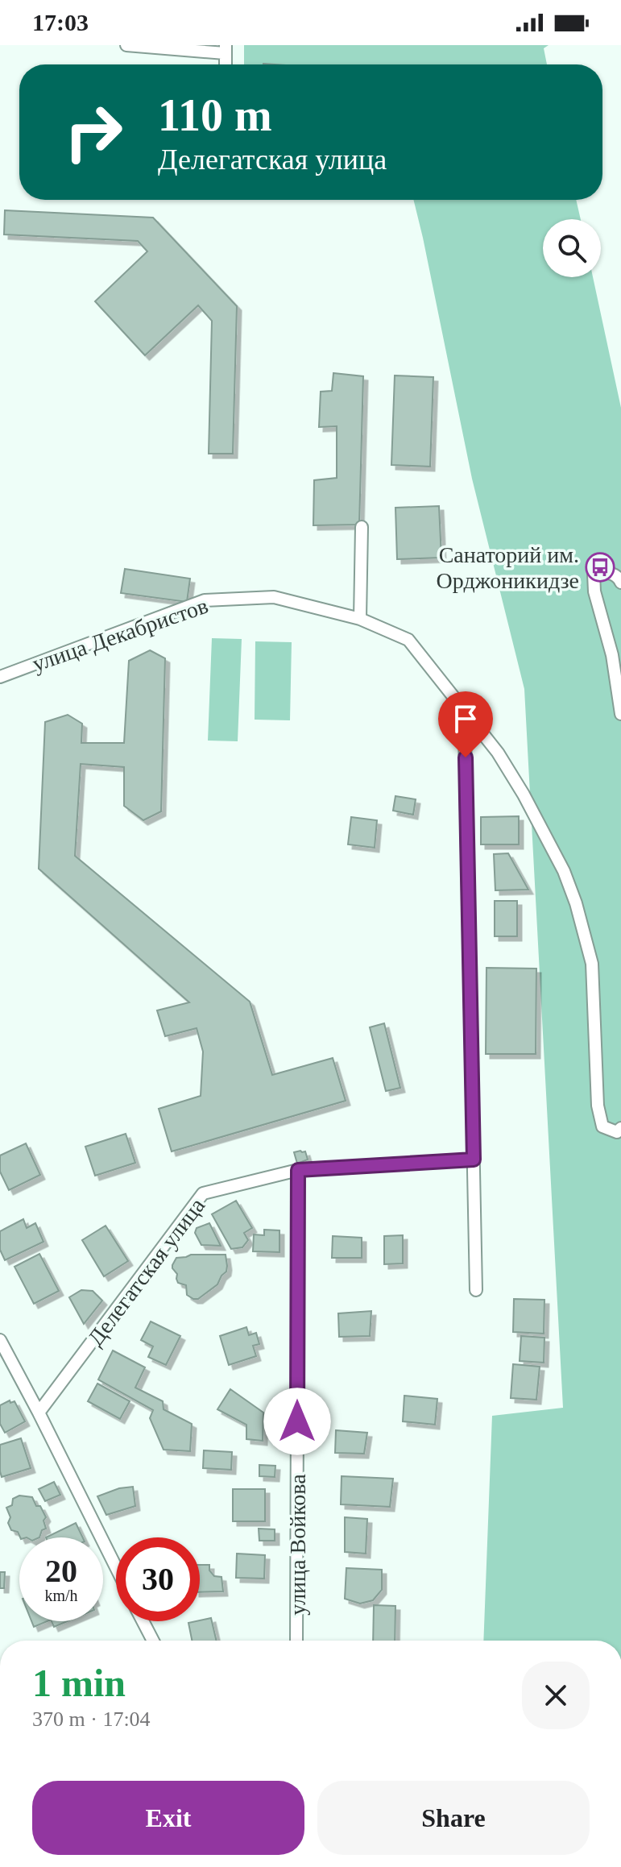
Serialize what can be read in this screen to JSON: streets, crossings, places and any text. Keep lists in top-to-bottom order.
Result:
{
  "streets": {
    "street": ["улица Декабристов", "Делегатская улица", "улица Войкова"]
  },
  "crossings": [
    ["Делегатская улица", "улица Войкова"]
  ],
  "places": {
    "bus stop": ["Санаторий им. Орджоникидзе"]
  },
  "page": {
    "status": "17:03",
    "turn": ["110 m", "Делегатская улица"],
    "speed": "20 km/h",
    "limit": "30",
    "heading": ["1 min", "370 m · 17:04"],
    "buttons": ["Exit", "Share"]
  }
}
